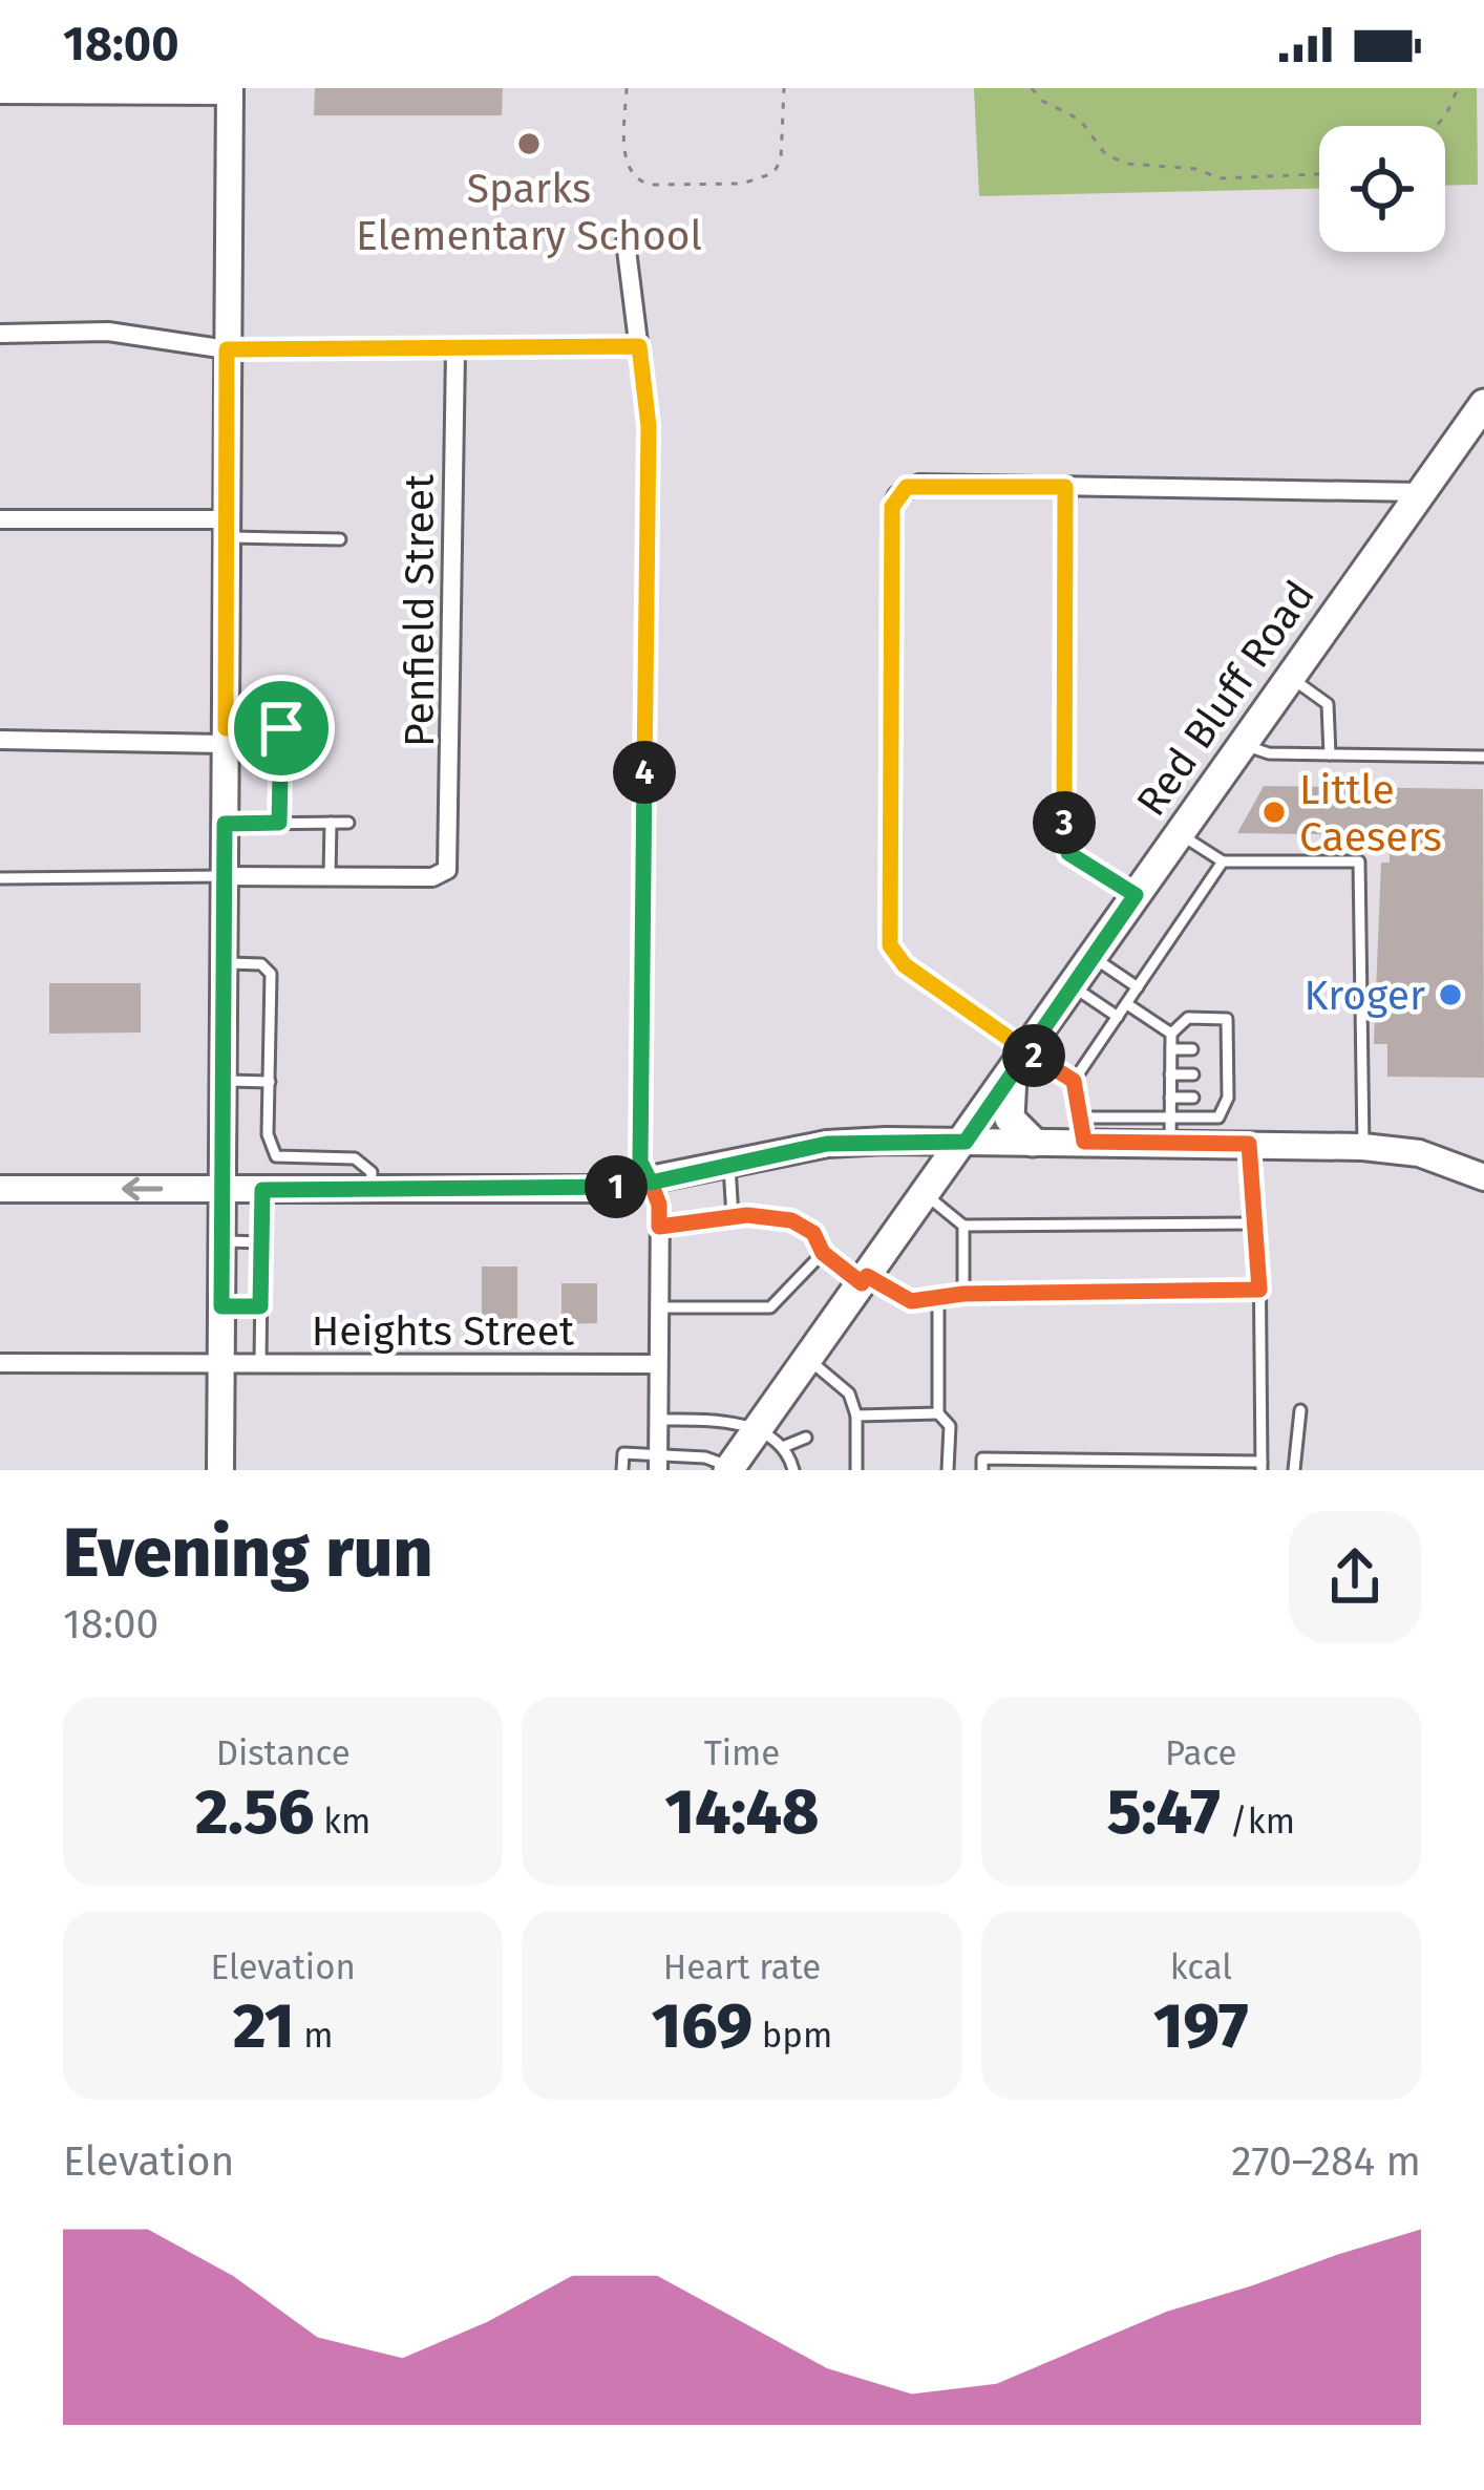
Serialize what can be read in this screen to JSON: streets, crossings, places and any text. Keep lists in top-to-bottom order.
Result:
{
  "streets": {
    "main road": ["Red Bluff Road"],
    "street": ["Penfield Street", "Heights Street"]
  },
  "places": ["Sparks Elementary School", "Little Caesers", "Kroger"],
  "page": {
    "status": "18:00",
    "pins": [
      "4",
      "3",
      "2",
      "1"
    ],
    "heading": ["Evening run", "18:00"],
    "stats": [
      ["Distance", "2.56 km"],
      ["Time", "14:48"],
      ["Pace", "5:47 /km"],
      ["Elevation", "21 m"],
      ["Heart rate", "169 bpm"],
      ["kcal", "197"]
    ],
    "chart": ["Elevation", "270–284 m"]
  }
}
